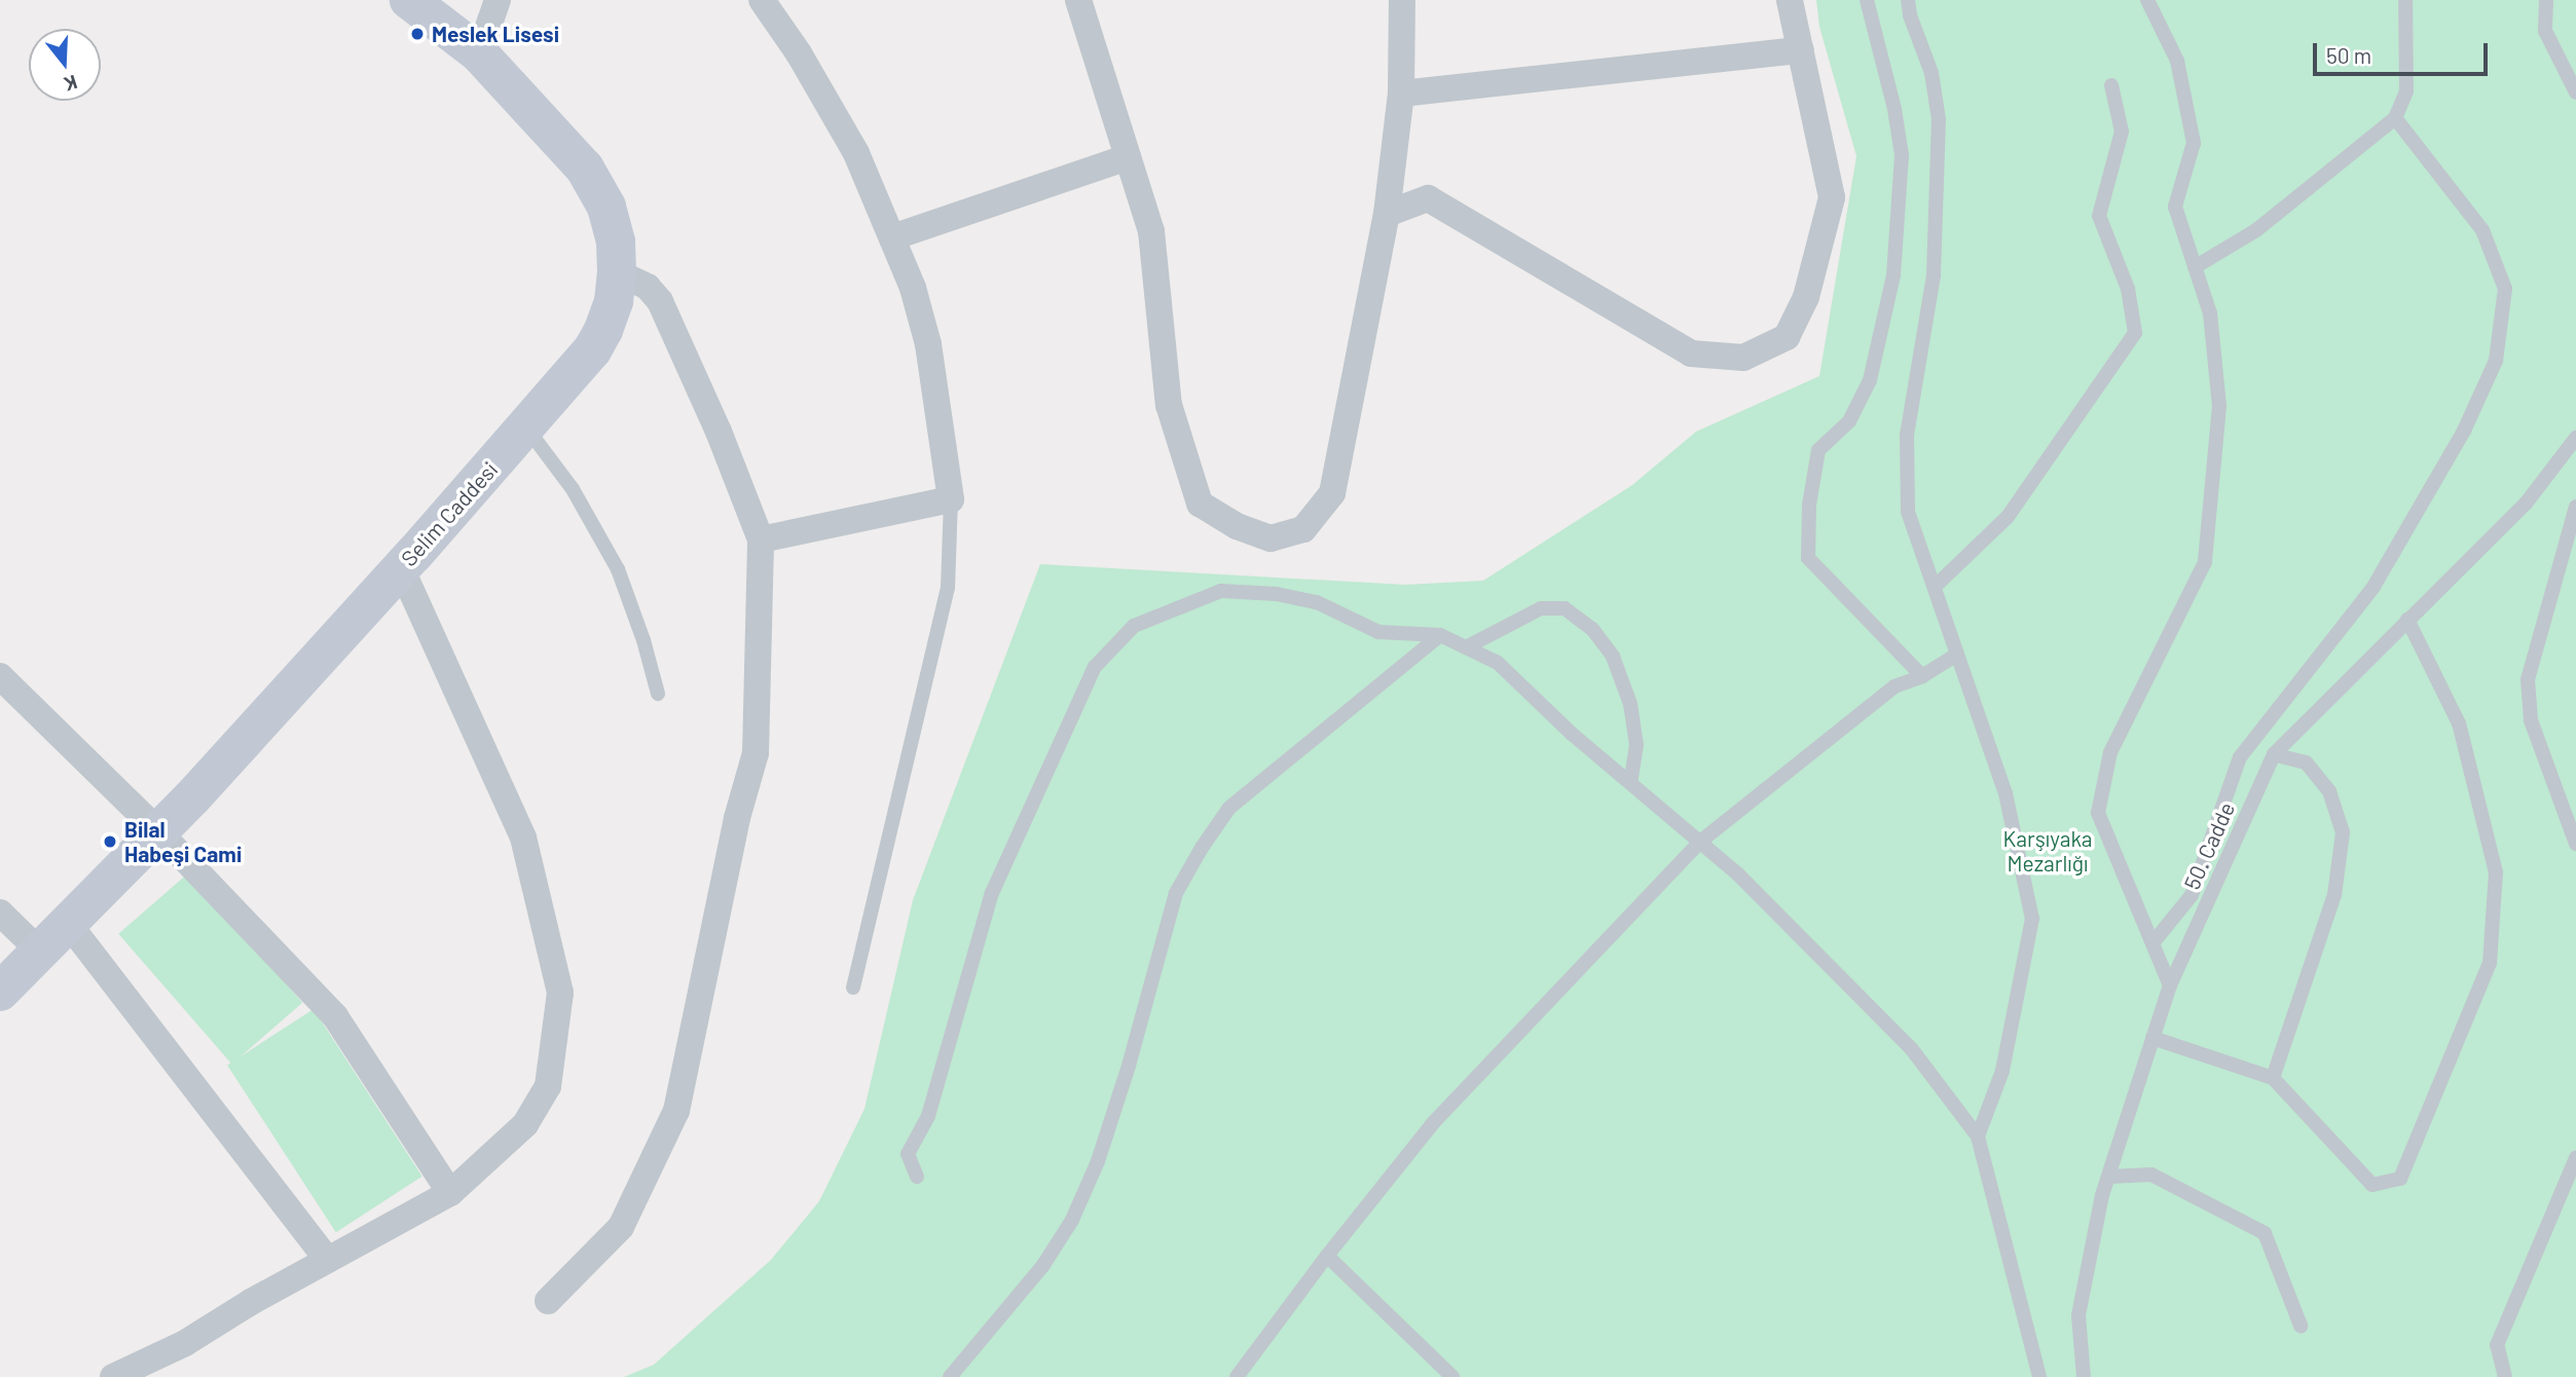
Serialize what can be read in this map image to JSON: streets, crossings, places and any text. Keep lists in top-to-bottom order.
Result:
{
  "streets": {
    "main road": ["Selim Caddesi"],
    "lane": ["50. Cadde"]
  },
  "parks": ["Karşıyaka Mezarlığı"],
  "places": ["Meslek Lisesi", "Bilal Habeşi Cami"],
  "scale_bar": "50 m",
  "north": "bottom"
}
